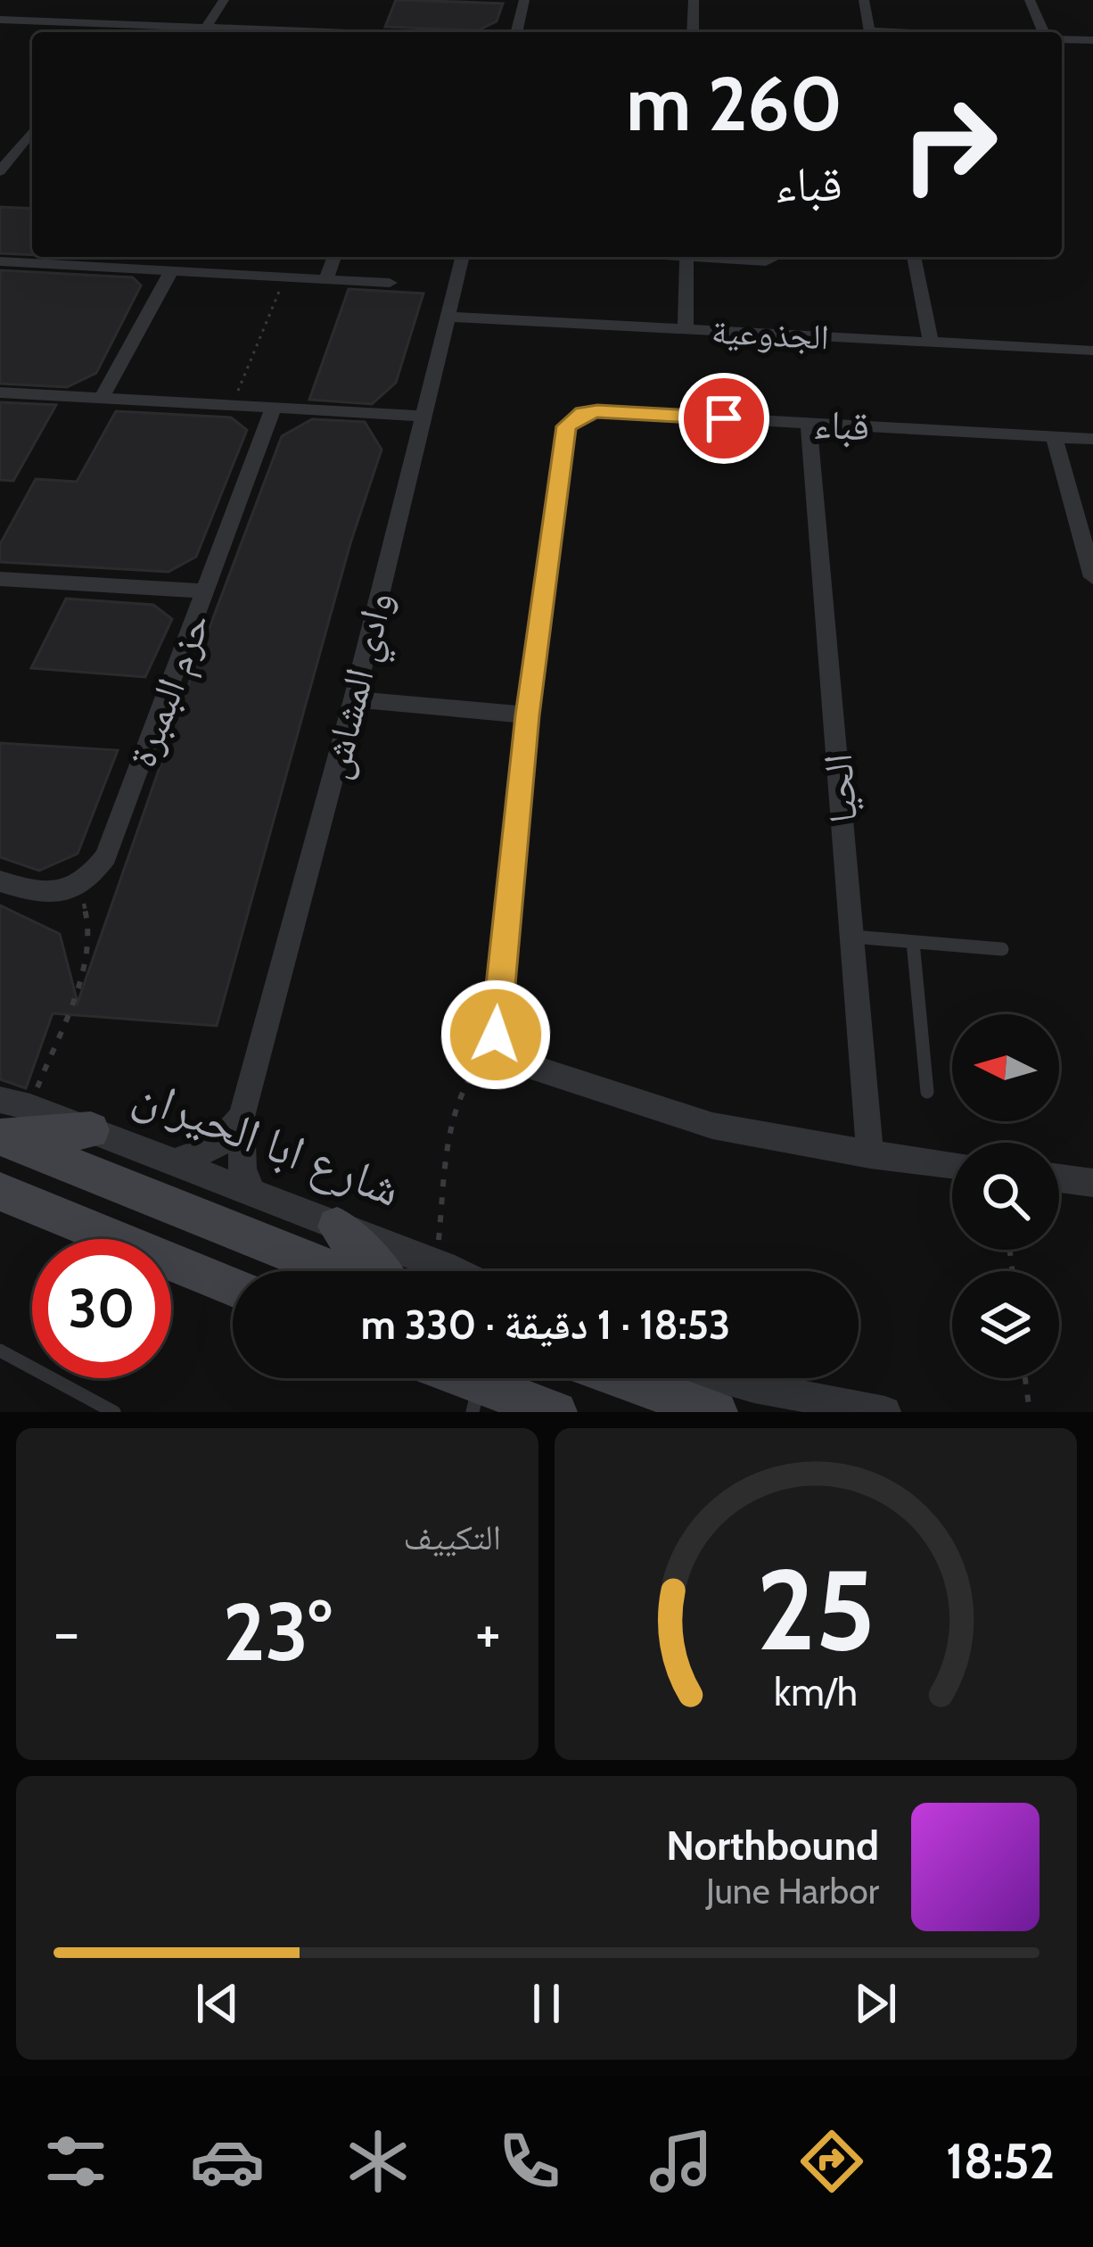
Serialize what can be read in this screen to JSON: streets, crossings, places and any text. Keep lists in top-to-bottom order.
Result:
{
  "streets": {
    "street": [
      "الجذوعية",
      "قباء",
      "وادي المشاش",
      "حزم البمبرة",
      "الحيا",
      "شارع ابا الحيران"
    ]
  },
  "crossings": [
    ["الجذوعية", "وادي المشاش"],
    ["قباء", "الحيا"],
    ["وادي المشاش", "شارع ابا الحيران"]
  ],
  "north": "left",
  "page": {
    "turn": ["260 m", "قباء"],
    "limit": "30",
    "trip": "18:53 · 1 دقيقة · 330 m",
    "tile": "التكييف",
    "heat": ["−", "23°", "+"],
    "song": ["Northbound", "June Harbor"],
    "tabs": "18:52",
    "gauge": ["25", "km/h"]
  }
}
